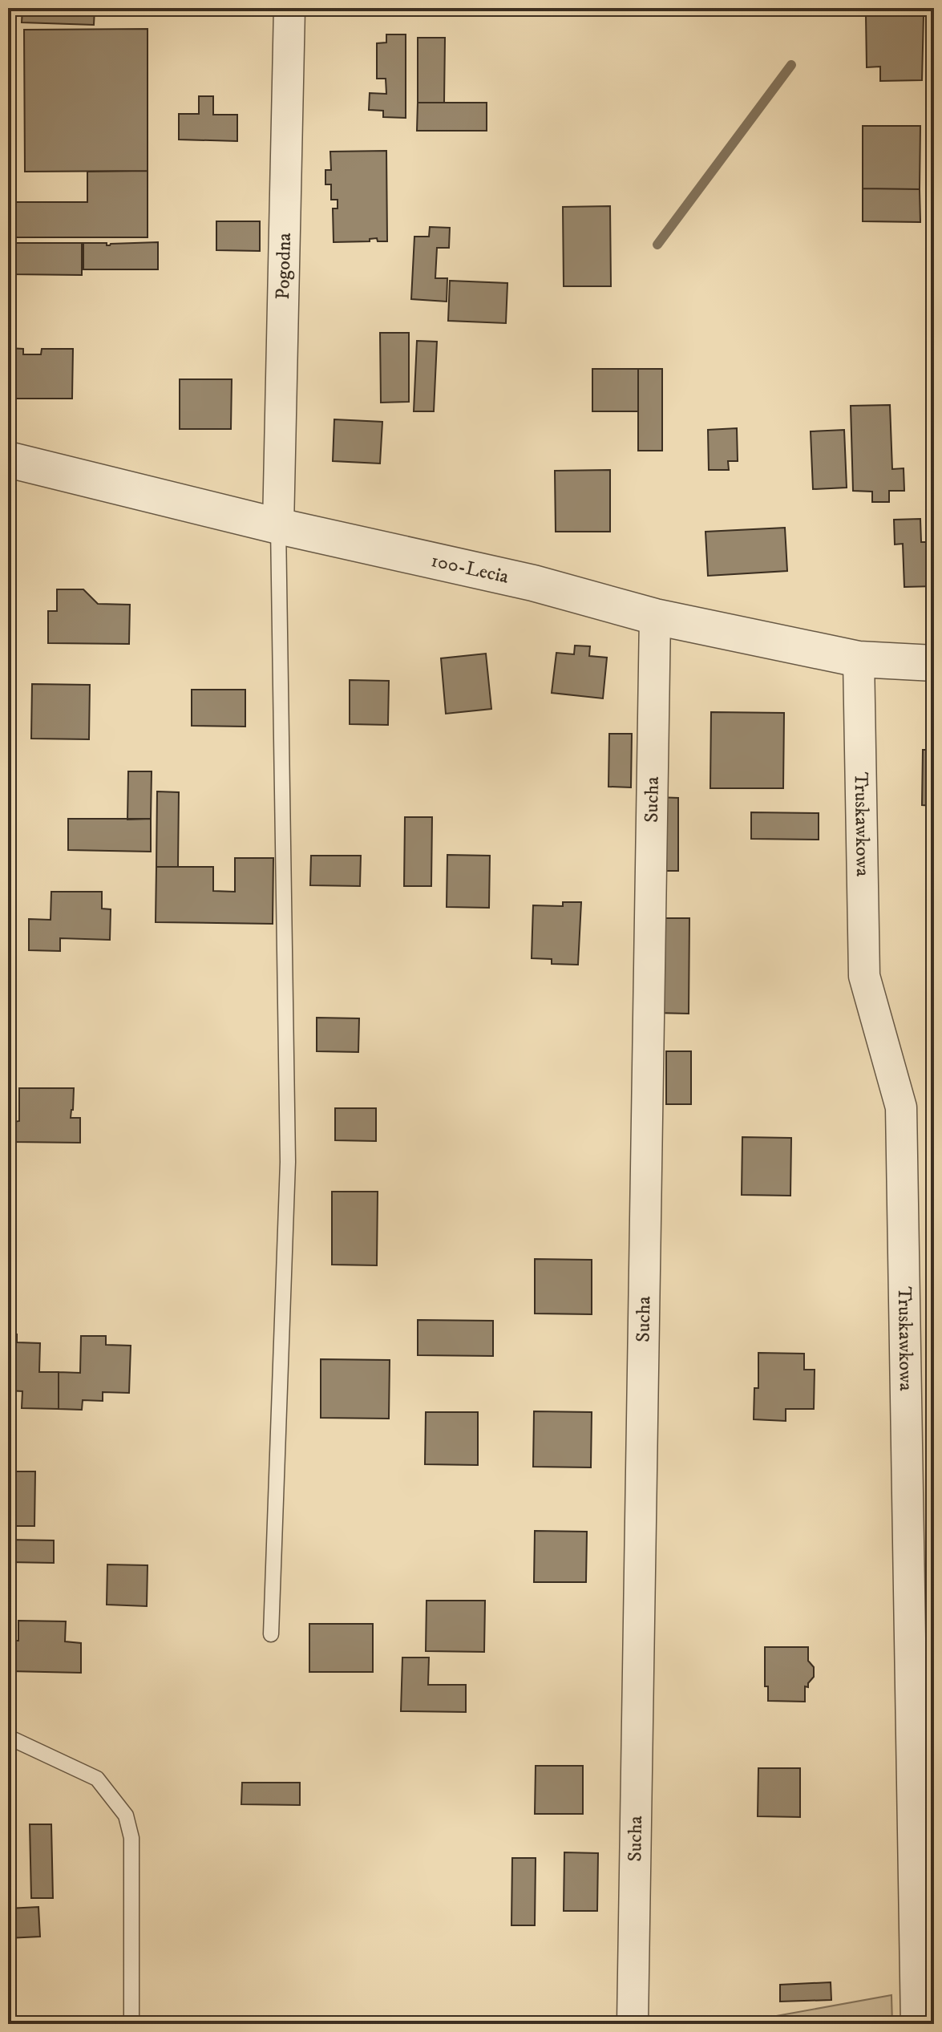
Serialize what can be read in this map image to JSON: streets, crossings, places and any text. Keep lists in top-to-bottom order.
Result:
{
  "streets": {
    "street": [
      "Pogodna",
      "100-Lecia",
      "Sucha",
      "Truskawkowa"
    ]
  },
  "crossings": [
    ["Pogodna", "100-Lecia"],
    ["100-Lecia", "Sucha"],
    ["100-Lecia", "Truskawkowa"]
  ]
}
